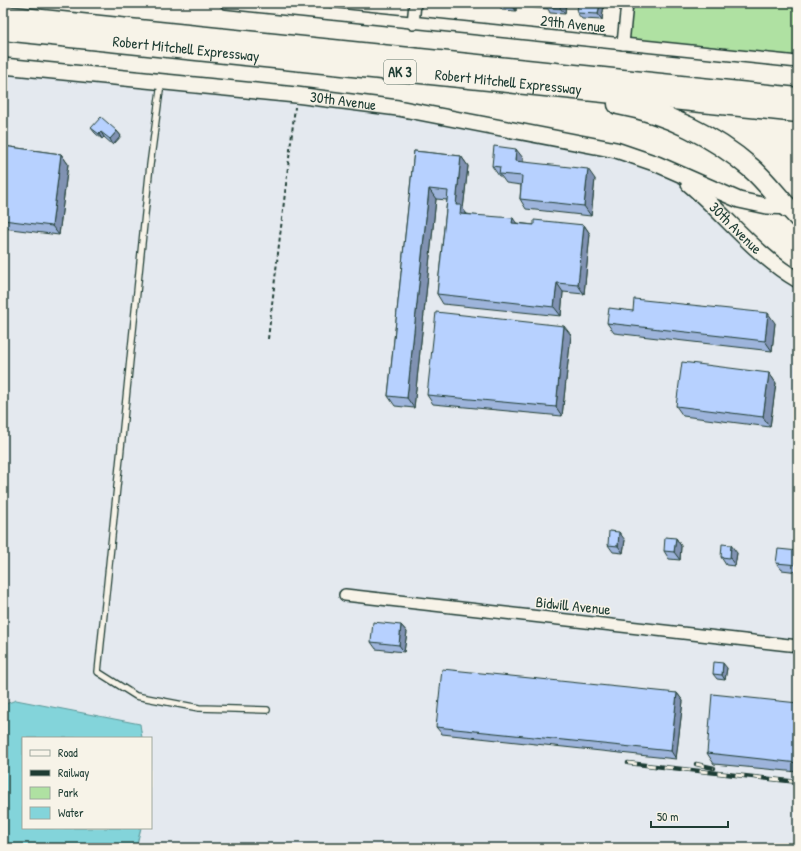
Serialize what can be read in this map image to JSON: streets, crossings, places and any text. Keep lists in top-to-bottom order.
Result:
{
  "streets": {
    "highway": ["Robert Mitchell Expressway", "AK 3"],
    "main road": ["30th Avenue"],
    "street": ["29th Avenue", "Bidwill Avenue"]
  },
  "legend": [
    "Road",
    "Railway",
    "Park",
    "Water"
  ],
  "scale_bar": "50 m"
}
